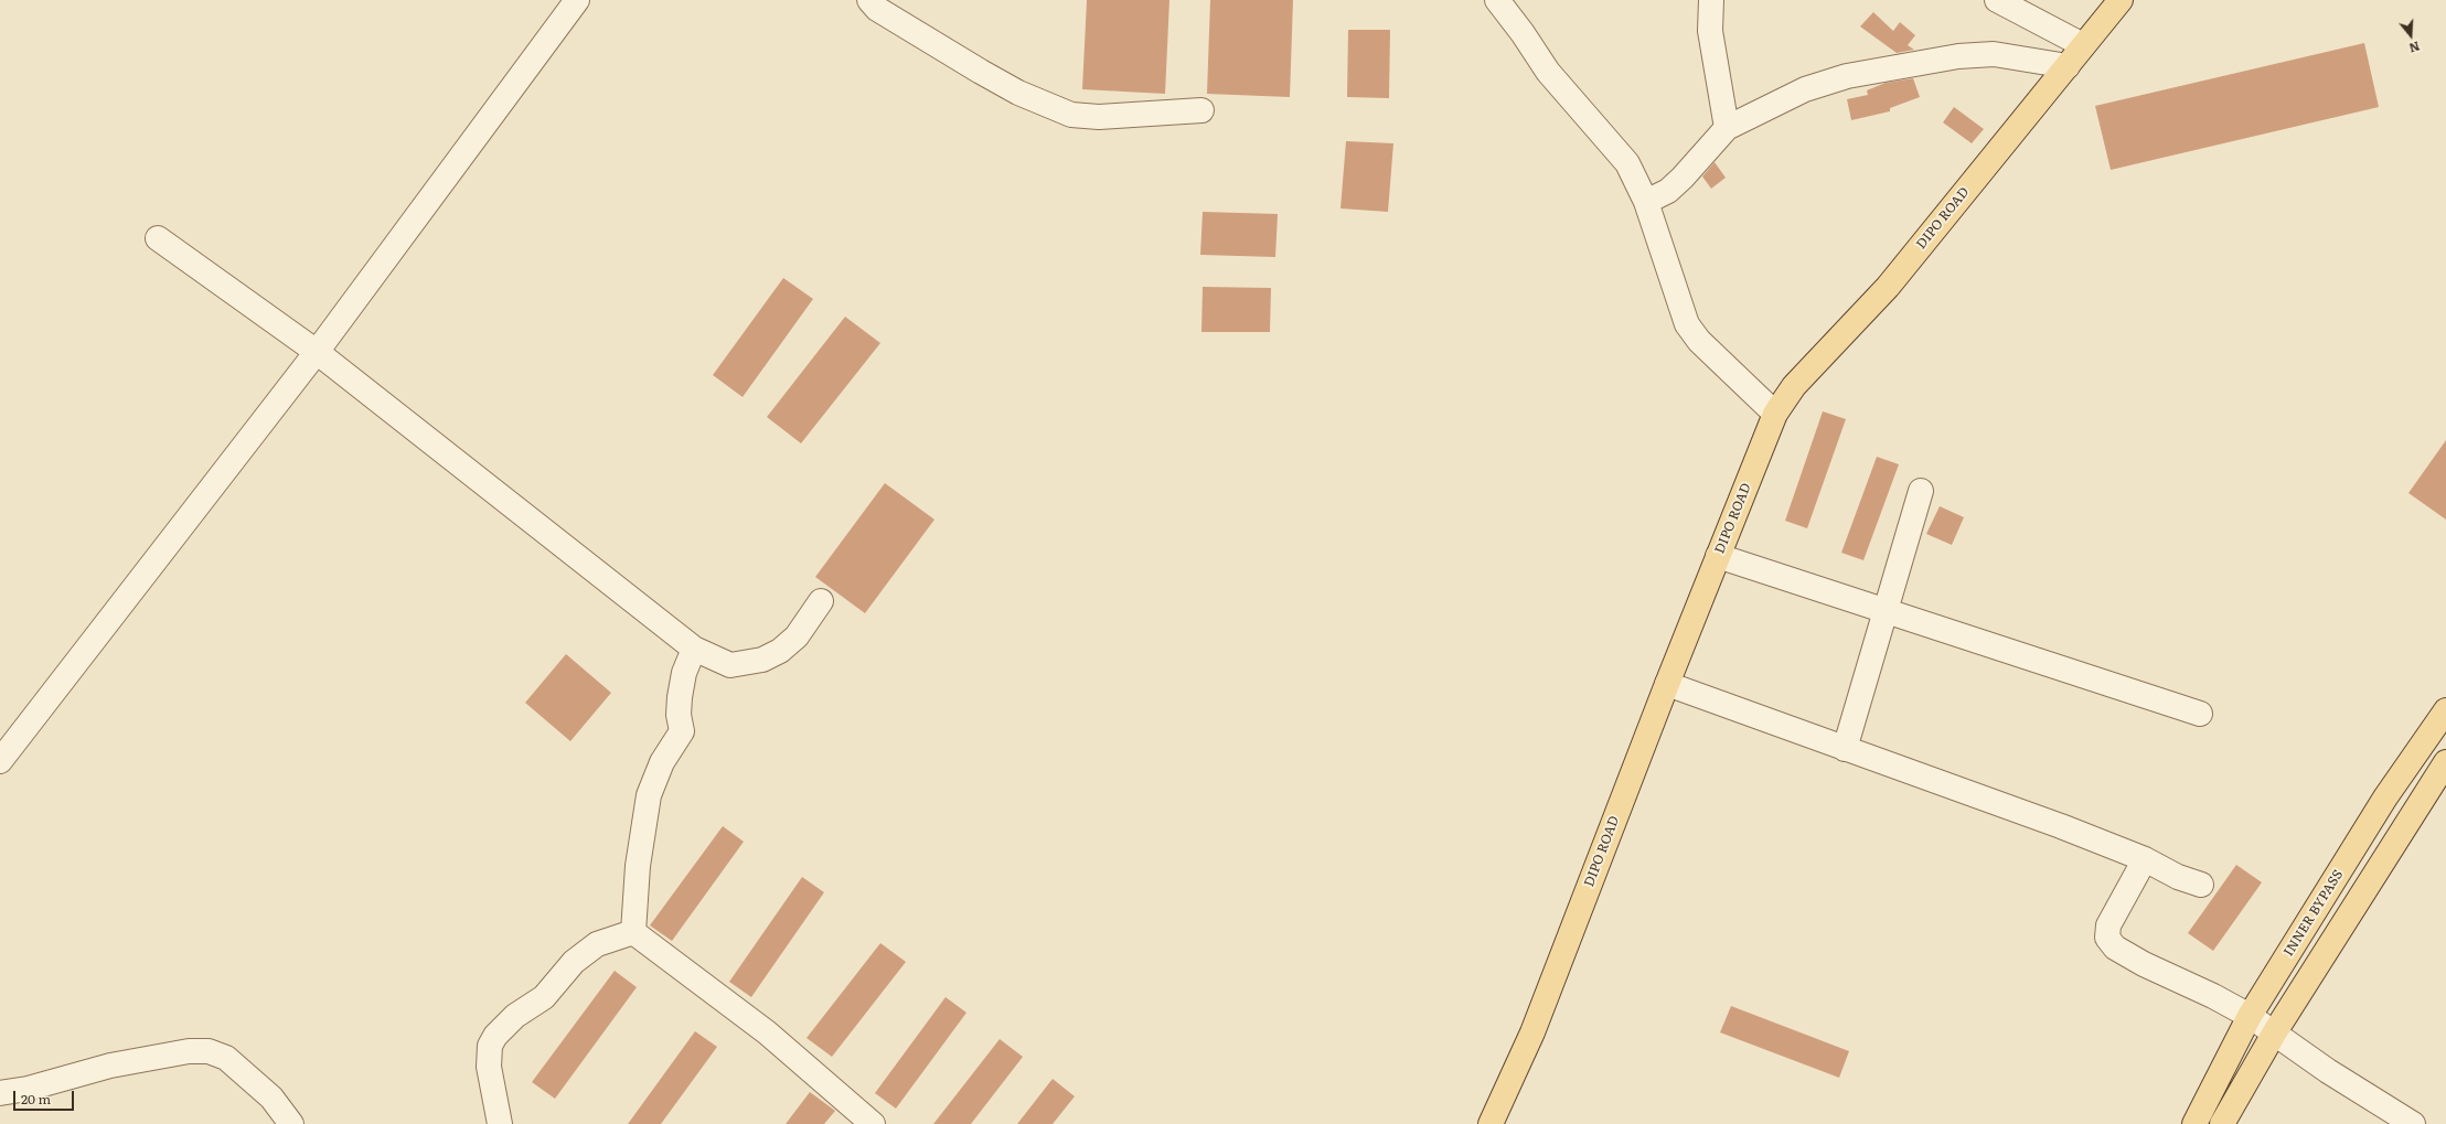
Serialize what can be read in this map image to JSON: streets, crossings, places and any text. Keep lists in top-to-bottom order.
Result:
{
  "streets": {
    "main road": ["DIPO ROAD", "INNER BYPASS"]
  },
  "scale_bar": "20 m",
  "north": "bottom"
}
